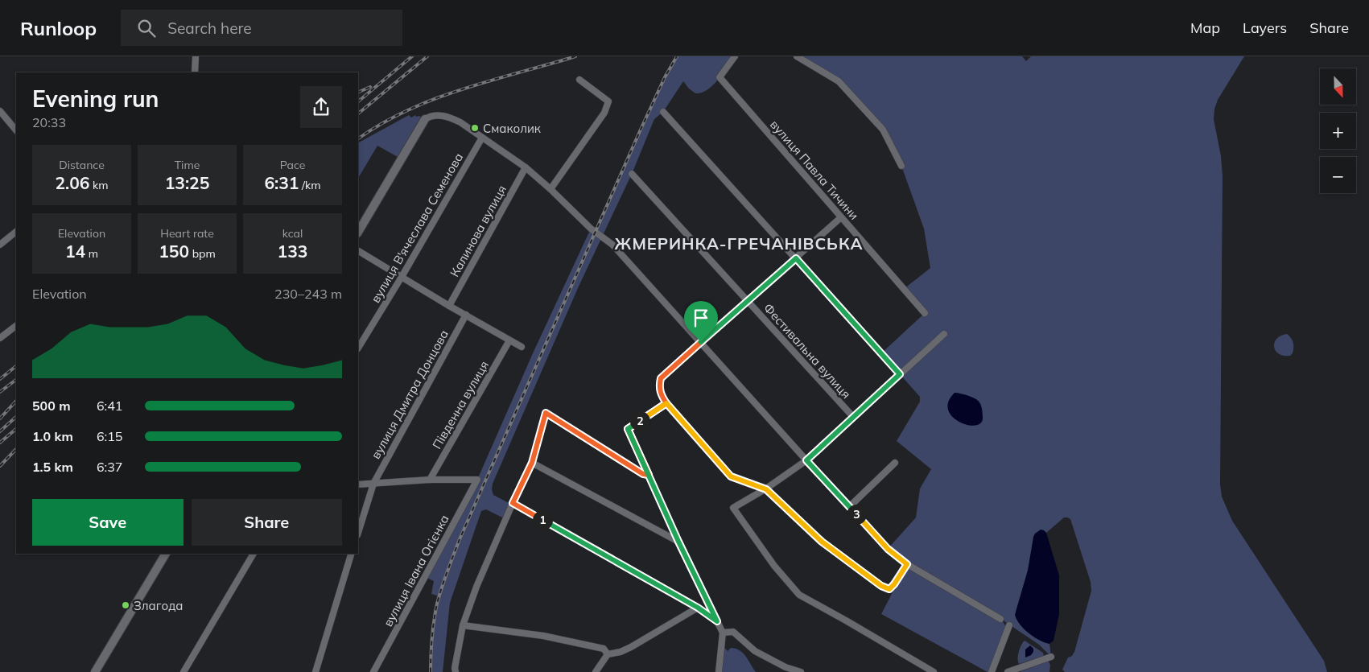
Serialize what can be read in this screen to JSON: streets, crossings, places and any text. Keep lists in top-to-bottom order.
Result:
{
  "streets": {
    "street": [
      "вулиця Павла Тичини",
      "вулиця В'ячеслава Семенова",
      "Калинова вулиця",
      "Фестивальна вулиця",
      "вулиця Дмитра Донцова",
      "Південна вулиця",
      "вулиця Івана Огієнка"
    ]
  },
  "crossings": [
    ["Південна вулиця", "вулиця Івана Огієнка"]
  ],
  "districts": ["ЖМЕРИНКА-ГРЕЧАНІВСЬКА"],
  "places": ["Смаколик", "Злагода"],
  "north": "bottom",
  "page": {
    "header": "Runloop",
    "search": "Search here",
    "nav": ["Map", "Layers", "Share"],
    "map_buttons": ["+", "−"],
    "heading": ["Evening run", "20:33"],
    "stats": [
      ["Distance", "2.06 km"],
      ["Time", "13:25"],
      ["Pace", "6:31 /km"],
      ["Elevation", "14 m"],
      ["Heart rate", "150 bpm"],
      ["kcal", "133"]
    ],
    "chart": ["Elevation", "230–243 m"],
    "list": [
      {
        "name": "500 m",
        "note": "6:41"
      },
      {
        "name": "1.0 km",
        "note": "6:15"
      },
      {
        "name": "1.5 km",
        "note": "6:37"
      }
    ],
    "pins": ["2", "3", "1"],
    "buttons": ["Save", "Share"]
  }
}
